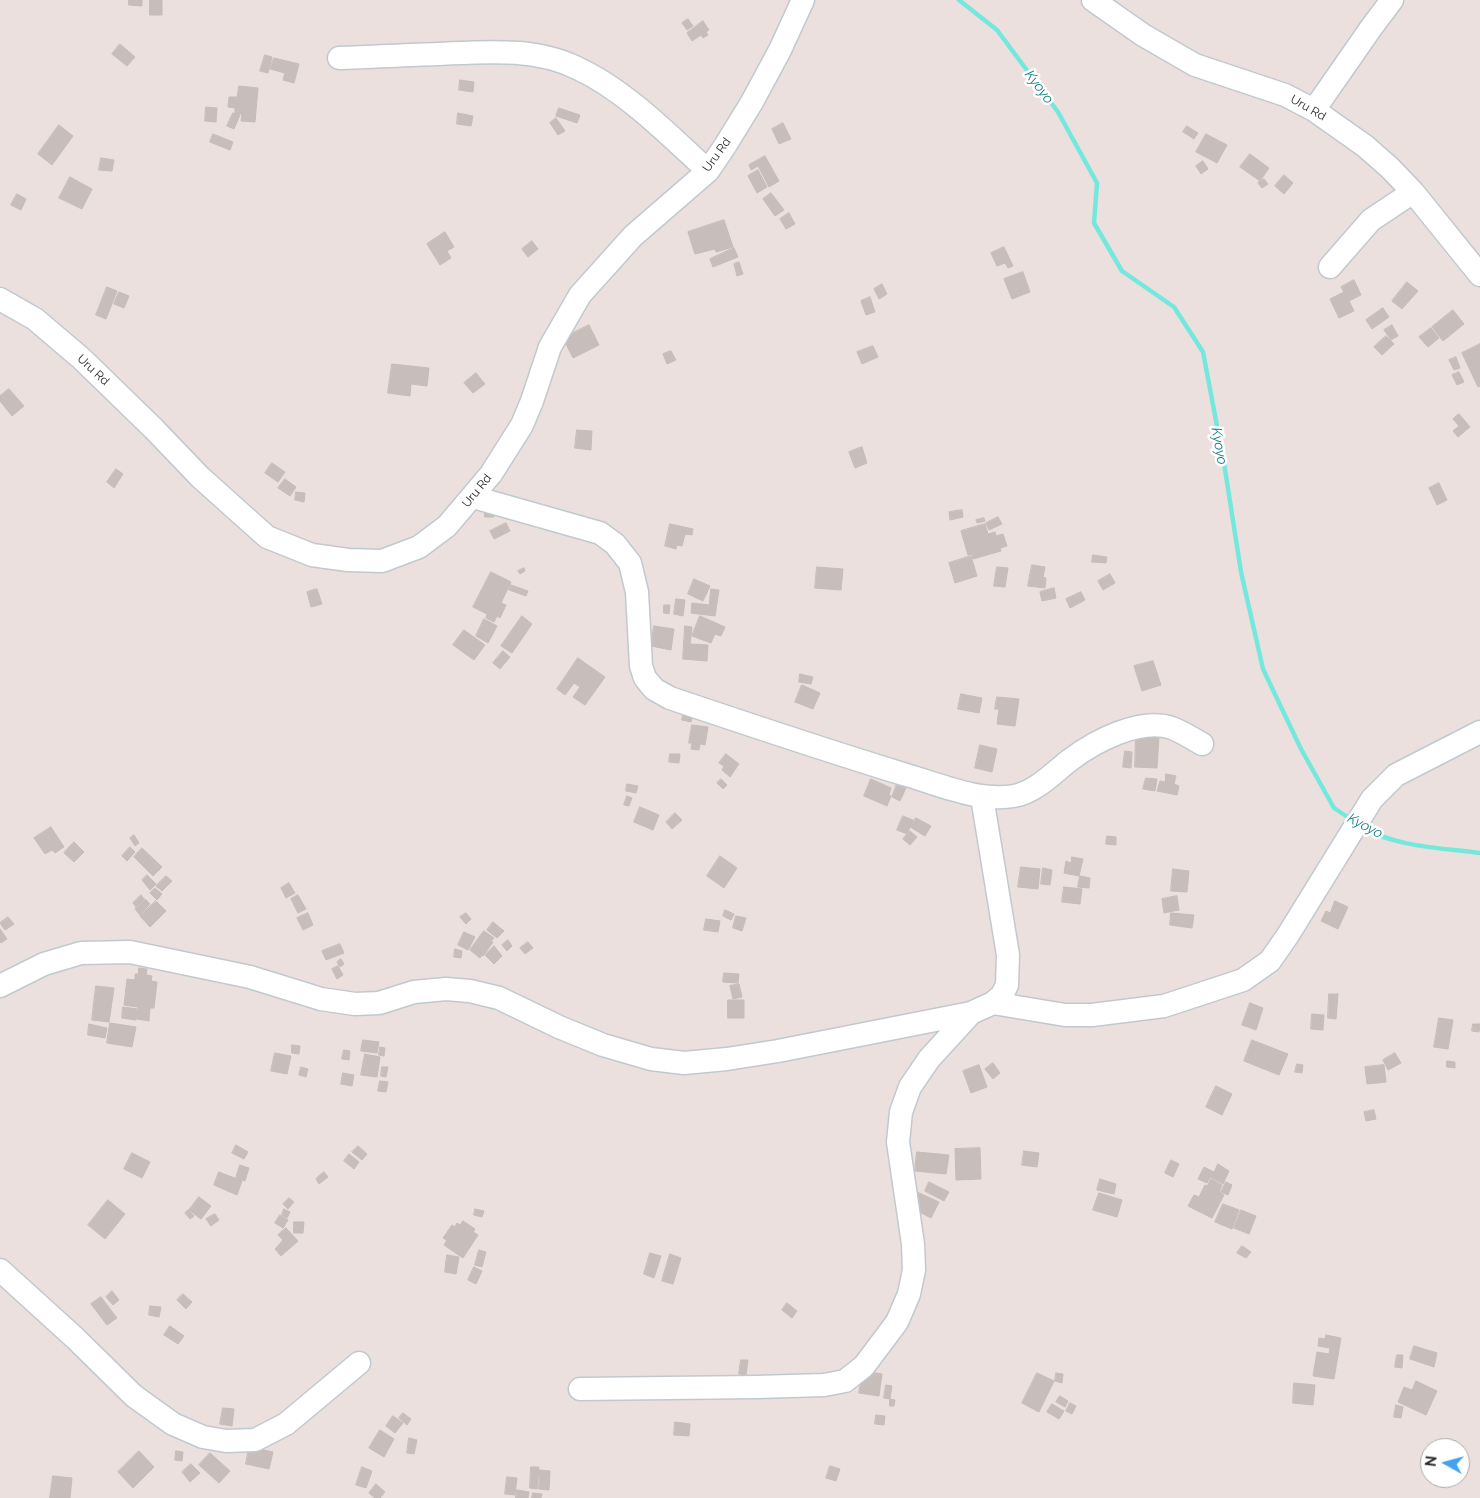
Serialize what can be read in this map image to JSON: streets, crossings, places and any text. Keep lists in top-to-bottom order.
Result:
{
  "streets": {
    "street": ["Uru Rd"]
  },
  "water": ["Kyoyo"],
  "north": "left"
}
